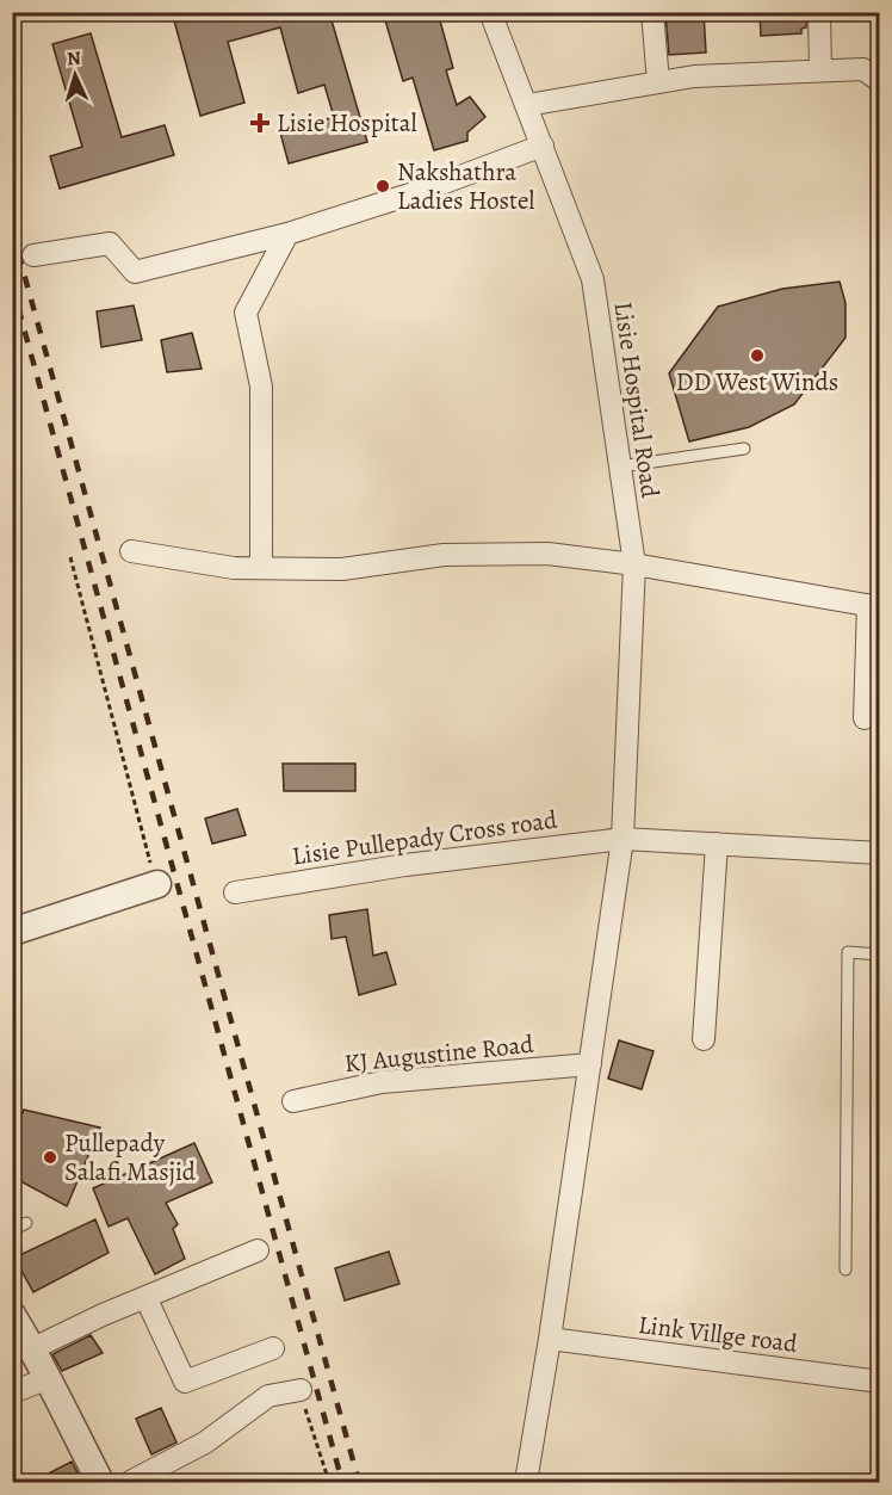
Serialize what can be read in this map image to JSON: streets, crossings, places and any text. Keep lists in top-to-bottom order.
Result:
{
  "streets": {
    "street": [
      "Lisie Hospital Road",
      "Lisie Pullepady Cross road",
      "KJ Augustine Road",
      "Link Villge road"
    ]
  },
  "crossings": [
    ["Lisie Hospital Road", "Lisie Pullepady Cross road"],
    ["Lisie Hospital Road", "KJ Augustine Road"],
    ["Lisie Hospital Road", "Link Villge road"]
  ],
  "places": {
    "health": ["Lisie Hospital"],
    "other": ["Nakshathra Ladies Hostel", "DD West Winds", "Pullepady Salafi Masjid"]
  },
  "north": "top"
}
